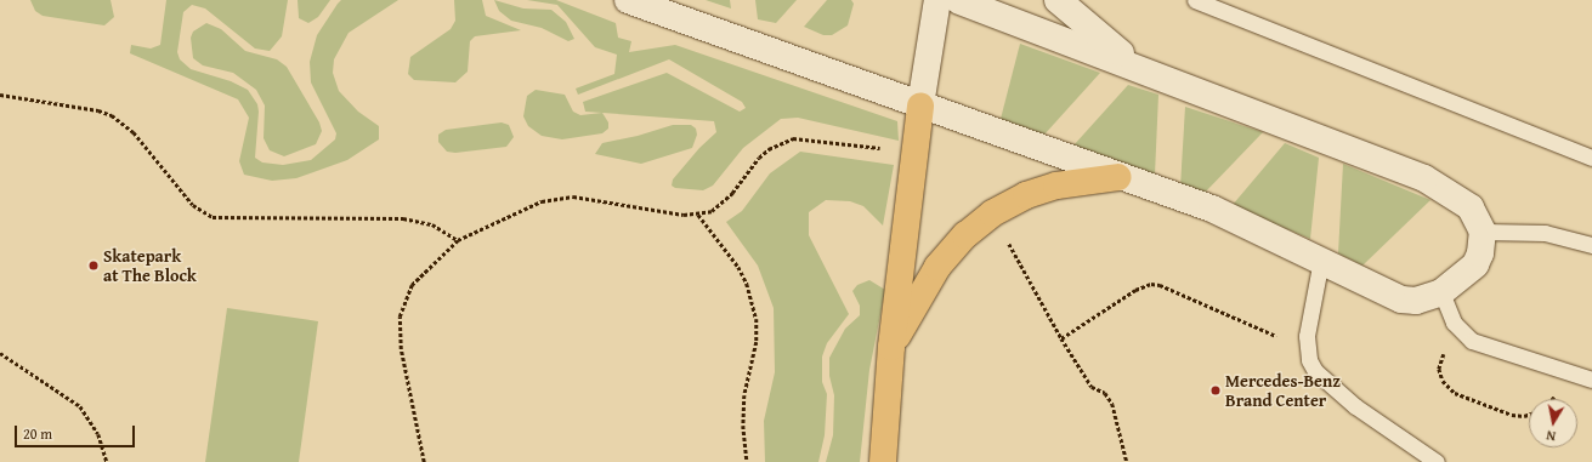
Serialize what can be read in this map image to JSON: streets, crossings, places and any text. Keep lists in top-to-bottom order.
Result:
{
  "places": ["Skatepark at The Block", "Mercedes-Benz Brand Center"],
  "scale_bar": "20 m",
  "north": "bottom"
}
